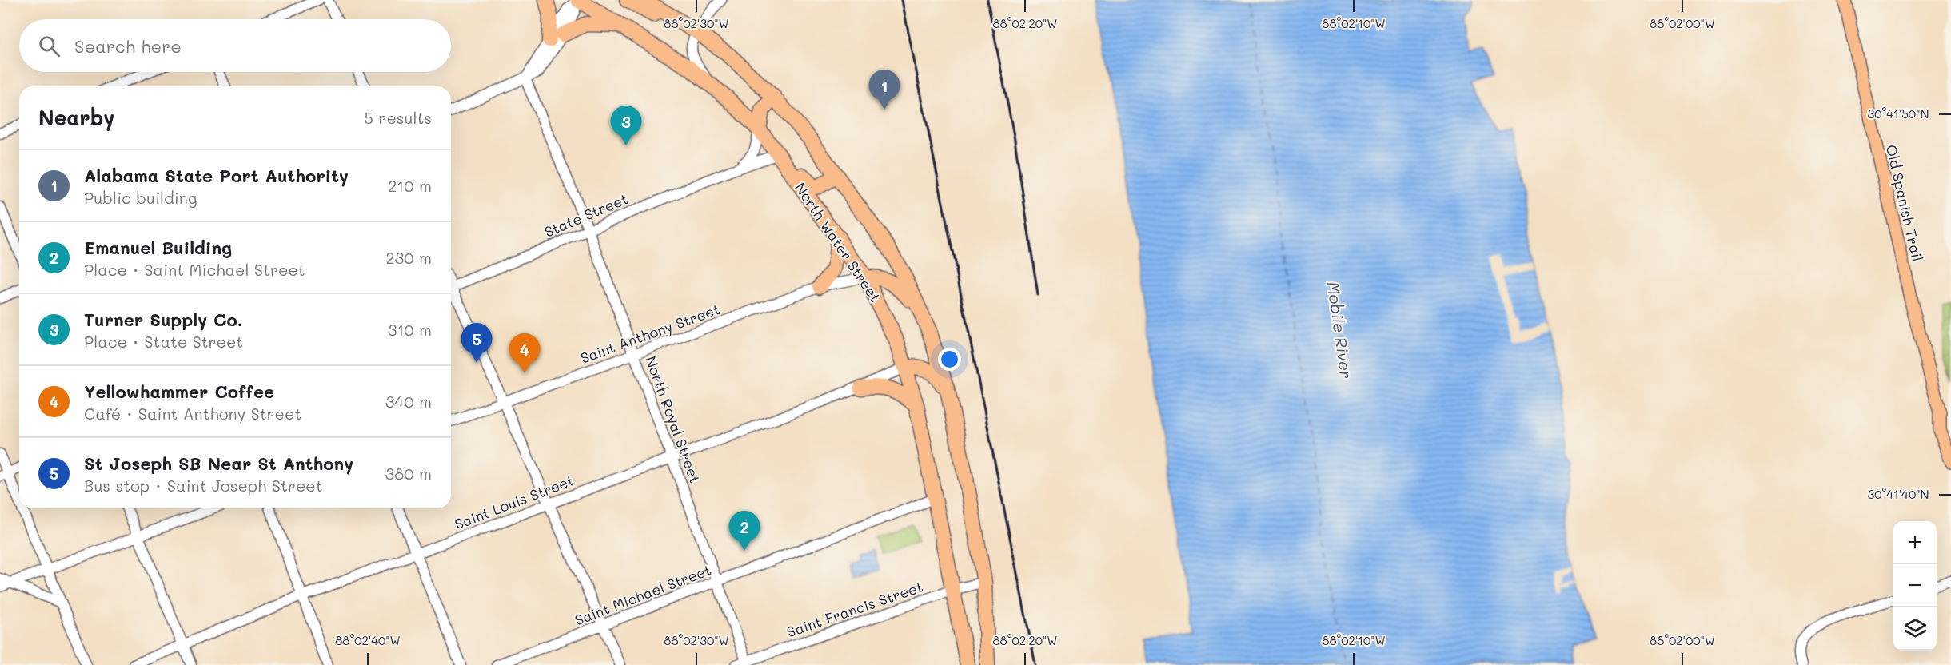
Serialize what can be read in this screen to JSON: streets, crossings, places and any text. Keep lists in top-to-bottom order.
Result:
{
  "streets": {
    "highway": ["North Water Street"],
    "main road": ["Old Spanish Trail"],
    "street": [
      "State Street",
      "Saint Anthony Street",
      "North Royal Street",
      "Saint Louis Street",
      "Saint Michael Street",
      "Saint Francis Street"
    ]
  },
  "crossings": [
    ["State Street", "North Water Street"],
    ["State Street", "North Royal Street"],
    ["North Water Street", "Saint Anthony Street"],
    ["North Water Street", "Saint Louis Street"],
    ["North Water Street", "Saint Michael Street"],
    ["North Water Street", "Saint Francis Street"],
    ["Saint Anthony Street", "North Royal Street"],
    ["North Royal Street", "Saint Louis Street"],
    ["North Royal Street", "Saint Michael Street"],
    ["North Royal Street", "Saint Francis Street"]
  ],
  "water": ["Mobile River"],
  "page": {
    "search": "Search here",
    "pins": [
      "1",
      "3",
      "5",
      "4",
      "2"
    ],
    "heading": ["Nearby", "5 results"],
    "list": [
      {
        "mark": "1",
        "name": "Alabama State Port Authority",
        "note": "Public building",
        "value": "210 m"
      },
      {
        "mark": "2",
        "name": "Emanuel Building",
        "note": "Place · Saint Michael Street",
        "value": "230 m"
      },
      {
        "mark": "3",
        "name": "Turner Supply Co.",
        "note": "Place · State Street",
        "value": "310 m"
      },
      {
        "mark": "4",
        "name": "Yellowhammer Coffee",
        "note": "Café · Saint Anthony Street",
        "value": "340 m"
      },
      {
        "mark": "5",
        "name": "St Joseph SB Near St Anthony",
        "note": "Bus stop · Saint Joseph Street",
        "value": "380 m"
      }
    ],
    "map_buttons": ["+", "−"]
  },
  "coordinates": [
    "88°02'30\"W",
    "88°02'20\"W",
    "88°02'10\"W",
    "88°02'00\"W",
    "30°41'50\"N",
    "30°41'40\"N",
    "88°02'40\"W"
  ]
}
